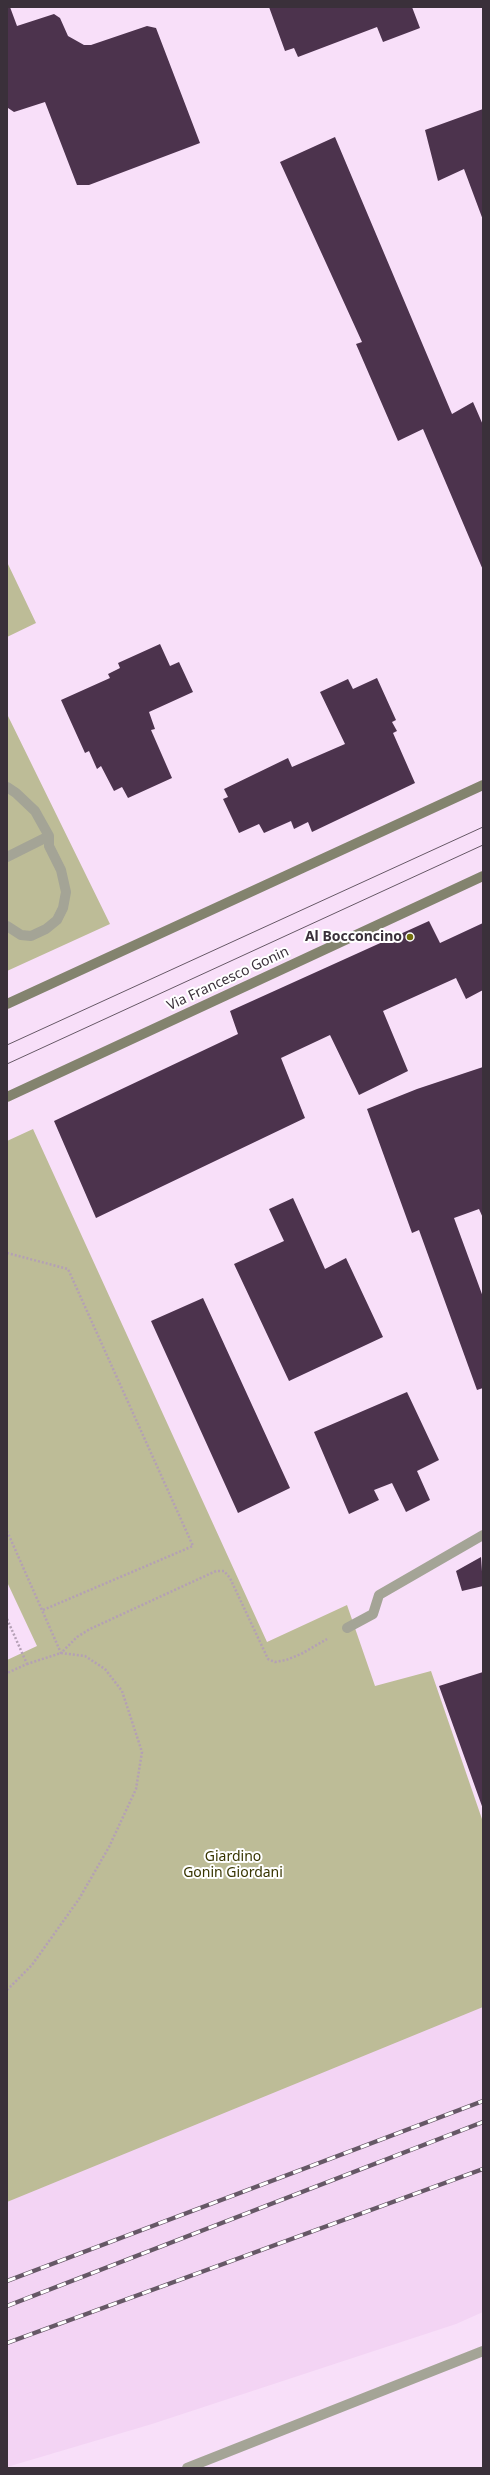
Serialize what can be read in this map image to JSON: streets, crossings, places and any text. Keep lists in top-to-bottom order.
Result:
{
  "streets": {
    "street": ["Via Francesco Gonin"]
  },
  "parks": ["Giardino Gonin Giordani"],
  "places": ["Al Bocconcino"]
}
